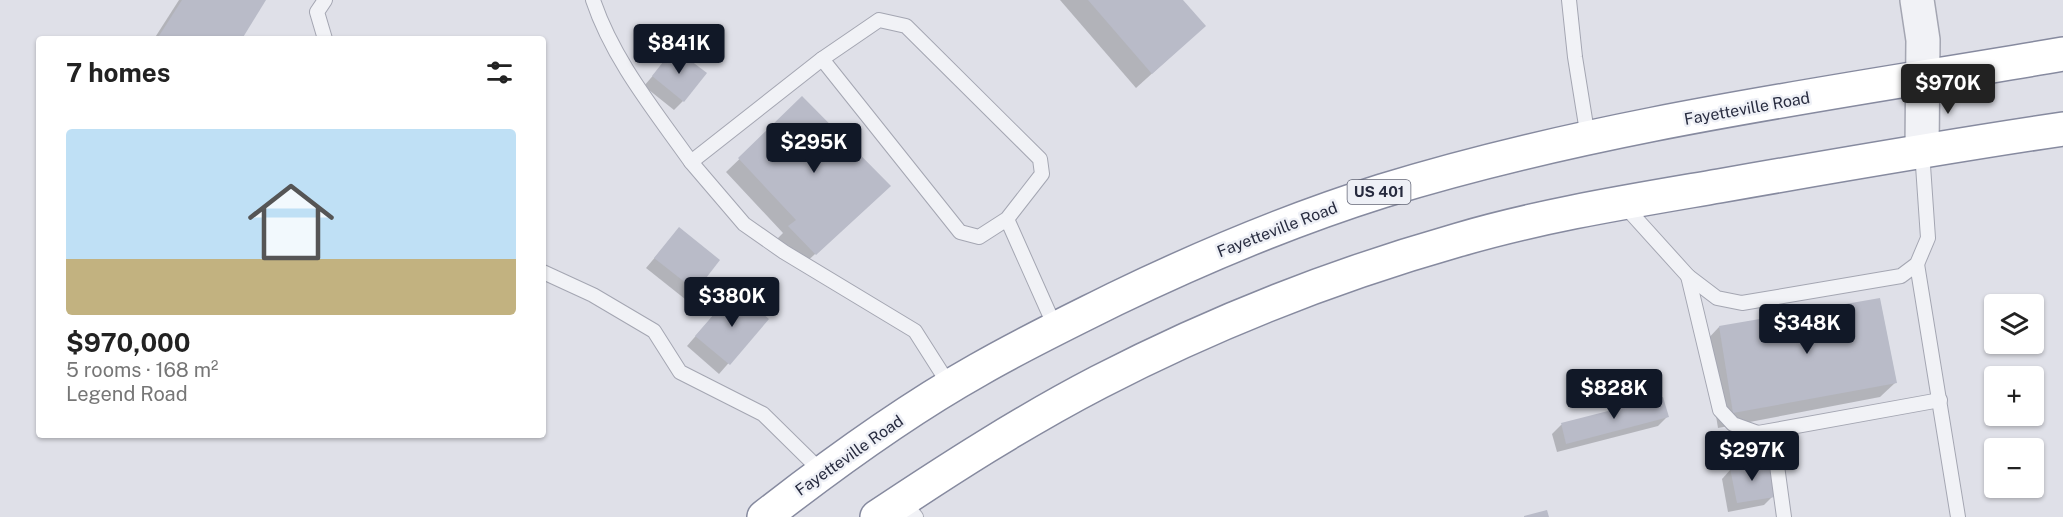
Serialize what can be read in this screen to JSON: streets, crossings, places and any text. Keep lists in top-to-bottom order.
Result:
{
  "streets": {
    "highway": ["Fayetteville Road", "US 401"]
  },
  "page": {
    "price": [
      "$841K",
      "$970K",
      "$295K",
      "$380K",
      "$348K",
      "$828K",
      "$297K"
    ],
    "heading": "7 homes",
    "list": [
      {
        "name": "$970,000",
        "note": "5 rooms · 168 m² · Legend Road"
      }
    ],
    "map_buttons": ["+", "−"]
  }
}
